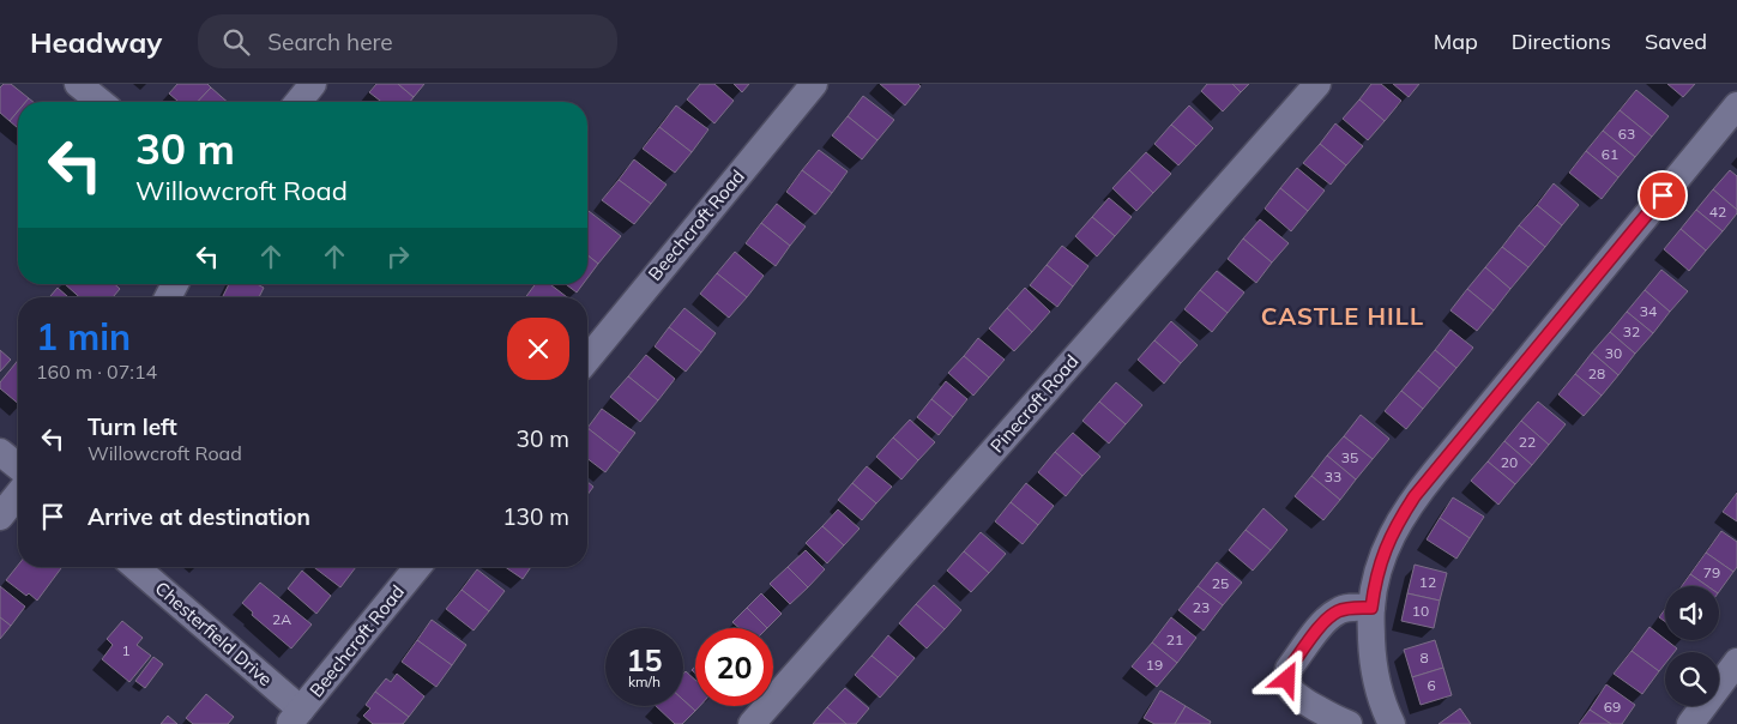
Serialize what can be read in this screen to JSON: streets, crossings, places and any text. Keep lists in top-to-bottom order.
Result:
{
  "streets": {
    "street": ["Beechcroft Road", "Pinecroft Road", "Chesterfield Drive"]
  },
  "crossings": [
    ["Beechcroft Road", "Chesterfield Drive"]
  ],
  "districts": ["CASTLE HILL"],
  "house_numbers": [
    "63",
    "61",
    "42",
    "34",
    "32",
    "30",
    "28",
    "22",
    "35",
    "20",
    "33",
    "79",
    "12",
    "25",
    "23",
    "10",
    "2A",
    "21",
    "1",
    "8",
    "19",
    "6",
    "69"
  ],
  "page": {
    "header": "Headway",
    "search": "Search here",
    "nav": ["Map", "Directions", "Saved"],
    "turn": ["30 m", "Willowcroft Road"],
    "heading": ["1 min", "160 m · 07:14"],
    "list": [
      {
        "name": "Turn left",
        "note": "Willowcroft Road",
        "value": "30 m"
      },
      {
        "name": "Arrive at destination",
        "value": "130 m"
      }
    ],
    "speed": "15 km/h",
    "limit": "20"
  }
}
